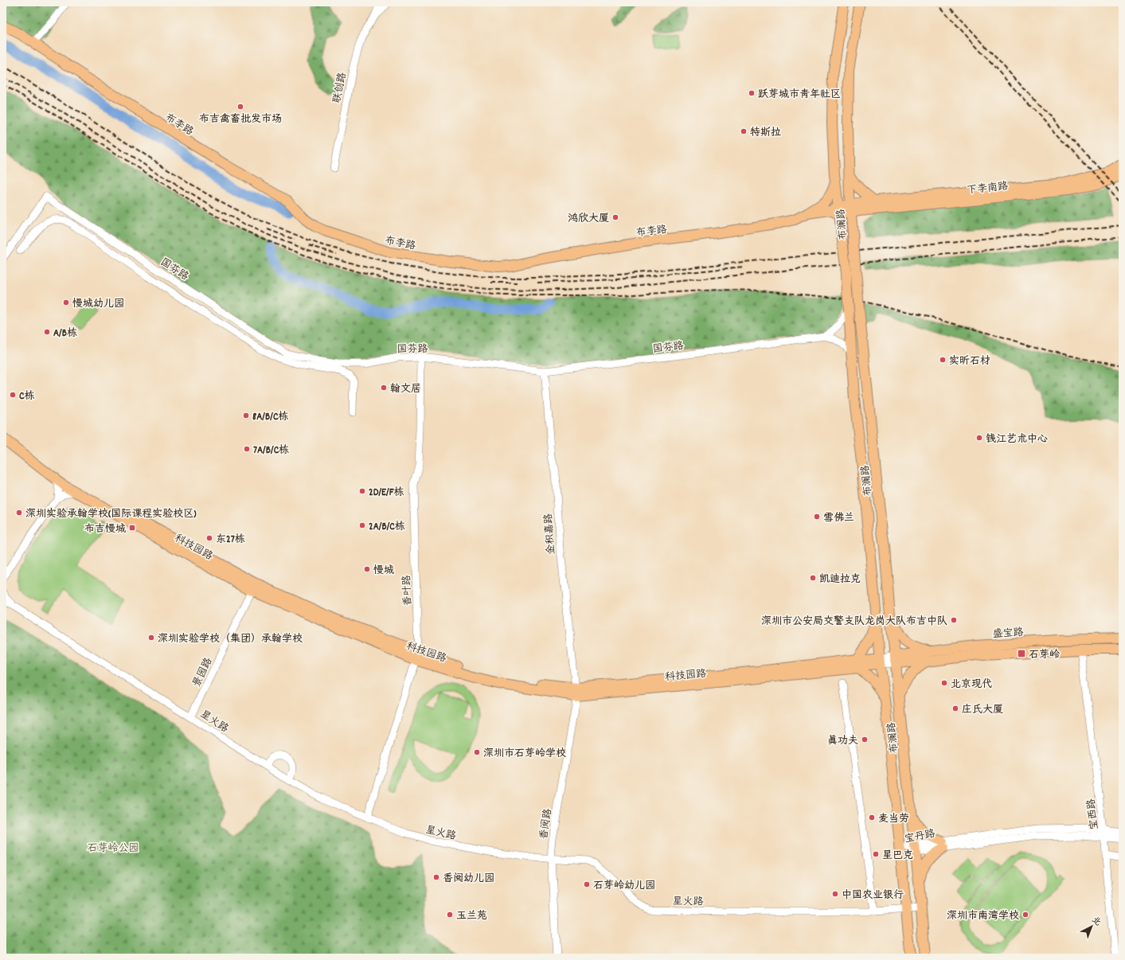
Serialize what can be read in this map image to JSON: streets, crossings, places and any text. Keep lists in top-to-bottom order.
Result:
{
  "streets": {
    "main road": [
      "布李路",
      "下李南路",
      "布澜路",
      "科技园路",
      "盛宝路"
    ],
    "street": [
      "联创路",
      "国芬路",
      "金积嘉路",
      "香叶路",
      "景园路",
      "星火路",
      "宝西路",
      "香阅路",
      "宝丹路"
    ]
  },
  "crossings": [
    ["布李路", "下李南路"],
    ["布李路", "布澜路"],
    ["下李南路", "布澜路"],
    ["布澜路", "科技园路"],
    ["布澜路", "盛宝路"],
    ["布澜路", "星火路"],
    ["布澜路", "宝丹路"],
    ["国芬路", "金积嘉路"],
    ["国芬路", "香叶路"],
    ["金积嘉路", "科技园路"],
    ["金积嘉路", "香阅路"],
    ["科技园路", "香叶路"],
    ["科技园路", "盛宝路"],
    ["科技园路", "景园路"],
    ["科技园路", "香阅路"],
    ["香叶路", "星火路"],
    ["盛宝路", "宝西路"],
    ["景园路", "星火路"],
    ["星火路", "香阅路"],
    ["宝西路", "宝丹路"]
  ],
  "parks": ["石芽岭公园"],
  "places": {
    "other": [
      "跃芽城市青年社区",
      "布吉禽畜批发市场",
      "特斯拉",
      "鸿欣大厦",
      "慢城幼儿园",
      "A/B栋",
      "实昕石材",
      "翰文居",
      "C栋",
      "8A/B/C栋",
      "钱江艺术中心",
      "7A/B/C栋",
      "2D/E/F栋",
      "深圳实验承翰学校(国际课程实验校区)",
      "雪佛兰",
      "2A/B/C栋",
      "东27栋",
      "慢城",
      "凯迪拉克",
      "深圳市公安局交警支队龙岗大队布吉中队",
      "深圳实验学校（集团）承翰学校",
      "北京现代",
      "庄氏大厦",
      "真功夫",
      "深圳市石芽岭学校",
      "麦当劳",
      "星巴克",
      "香阅幼儿园",
      "石芽岭幼儿园",
      "中国农业银行",
      "玉兰苑",
      "深圳市南湾学校"
    ],
    "transit": ["布吉慢城", "石芽岭"]
  },
  "north": "top right"
}
